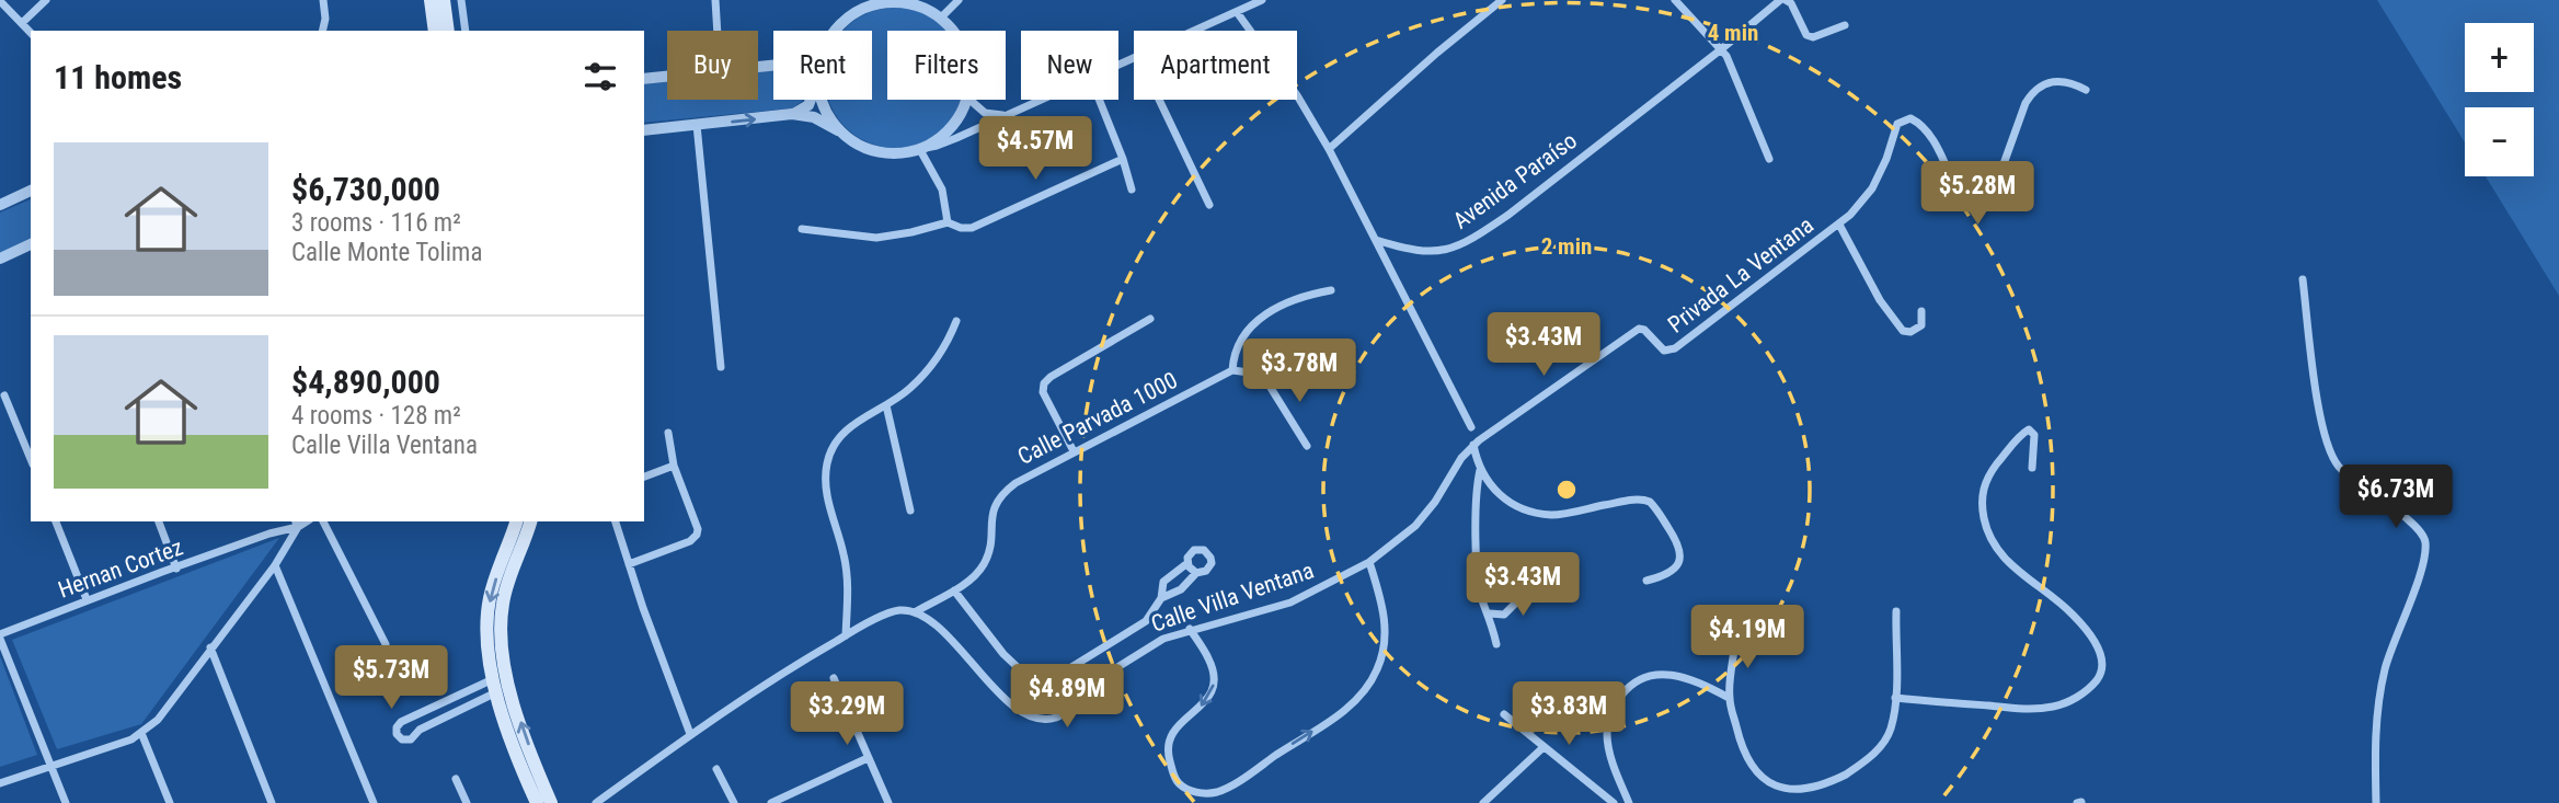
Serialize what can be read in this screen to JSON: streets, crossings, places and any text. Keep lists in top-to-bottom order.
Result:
{
  "streets": {
    "street": [
      "Avenida Paraíso",
      "Privada La Ventana",
      "Calle Parvada 1000",
      "Hernan Cortez",
      "Calle Villa Ventana"
    ]
  },
  "crossings": [
    ["Privada La Ventana", "Calle Villa Ventana"]
  ],
  "page": {
    "map_buttons": ["+", "−"],
    "chip": [
      "Buy",
      "Rent",
      "Filters",
      "New",
      "Apartment"
    ],
    "heading": "11 homes",
    "price": [
      "$4.57M",
      "$5.28M",
      "$3.43M",
      "$3.78M",
      "$6.73M",
      "$3.43M",
      "$4.19M",
      "$5.73M",
      "$4.89M",
      "$3.29M",
      "$3.83M"
    ],
    "list": [
      {
        "name": "$6,730,000",
        "note": "3 rooms · 116 m² · Calle Monte Tolima"
      },
      {
        "name": "$4,890,000",
        "note": "4 rooms · 128 m² · Calle Villa Ventana"
      }
    ]
  },
  "rings": ["4 min", "2 min"]
}
